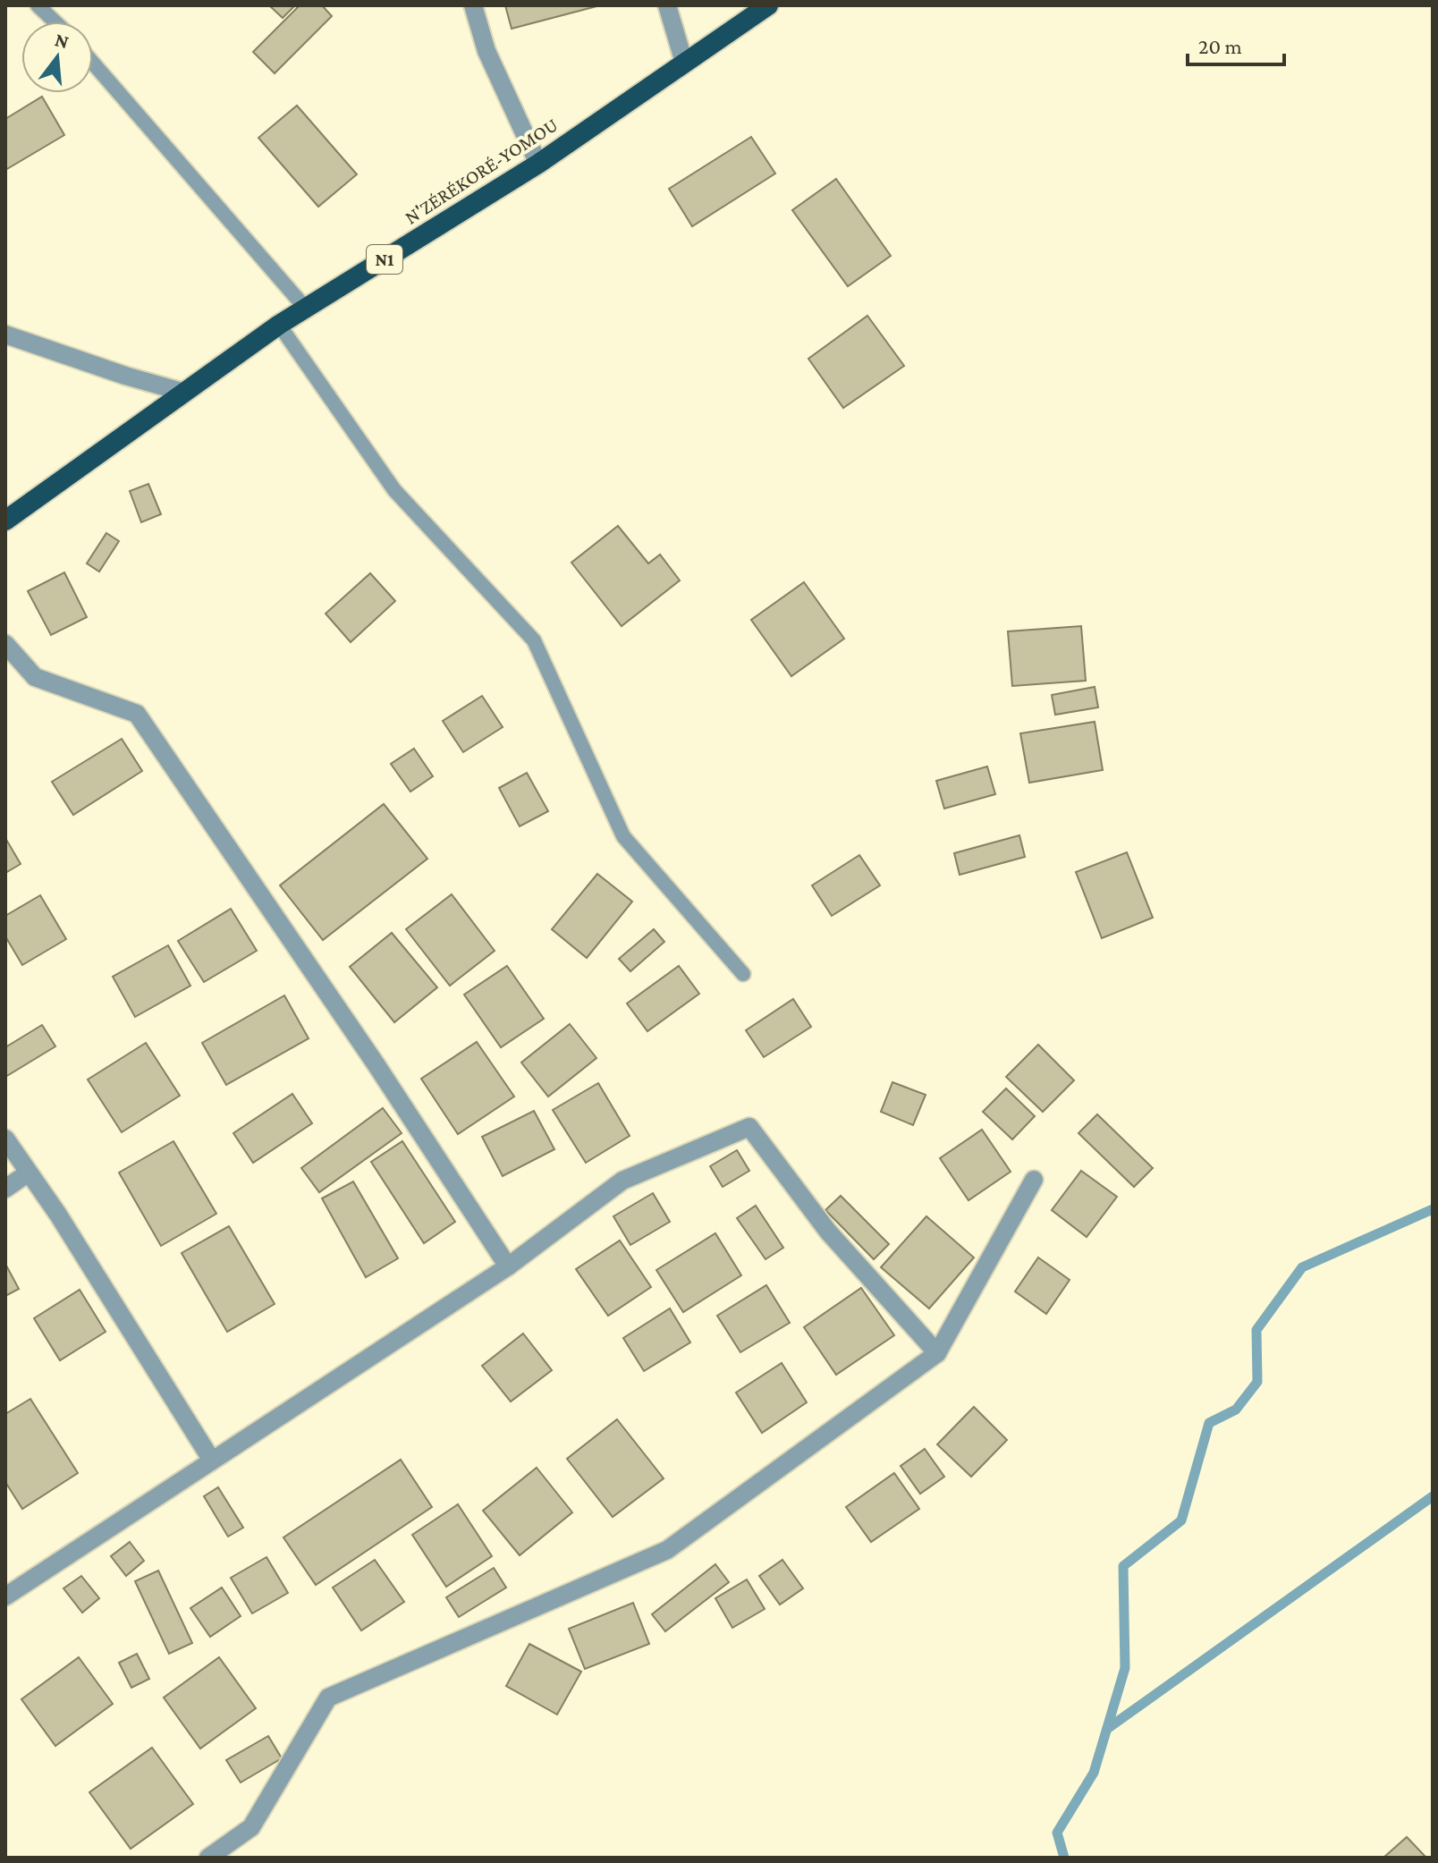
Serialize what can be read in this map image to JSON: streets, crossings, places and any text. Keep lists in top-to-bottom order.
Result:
{
  "streets": {
    "highway": ["N'ZÉRÉKORÉ-YOMOU", "N1"]
  },
  "scale_bar": "20 m",
  "north": "top"
}
